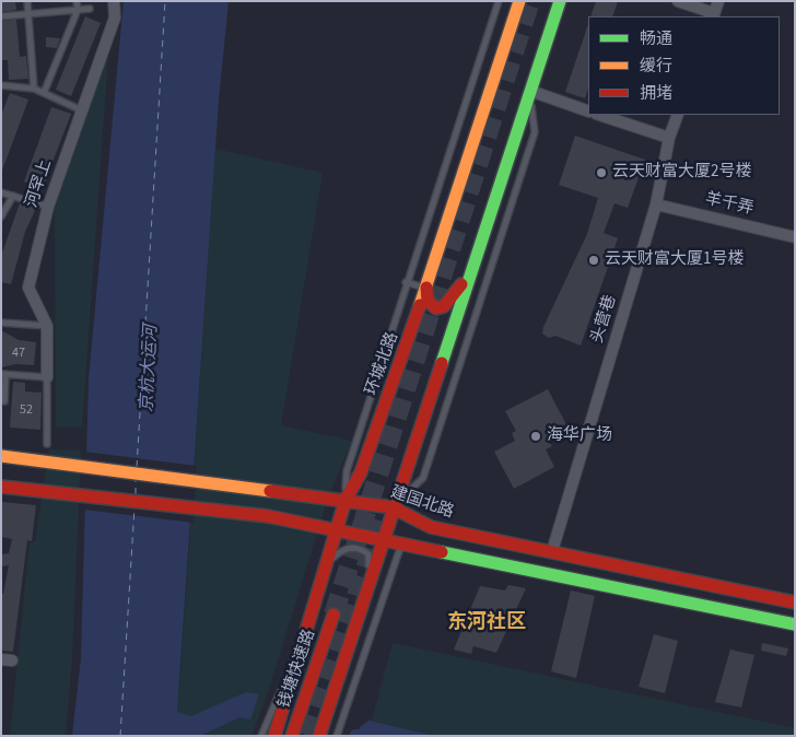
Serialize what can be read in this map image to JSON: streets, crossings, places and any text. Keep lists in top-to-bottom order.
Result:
{
  "streets": {
    "main road": ["环城北路", "建国北路", "钱塘快速路"],
    "street": ["河罕上", "羊千弄", "头营巷"]
  },
  "crossings": [
    ["羊千弄", "头营巷"],
    ["头营巷", "建国北路"],
    ["环城北路", "建国北路"]
  ],
  "districts": ["东河社区"],
  "water": ["京杭大运河"],
  "places": ["云天财富大厦2号楼", "云天财富大厦1号楼", "海华广场"],
  "house_numbers": ["47", "52"],
  "legend": ["畅通", "缓行", "拥堵"]
}
